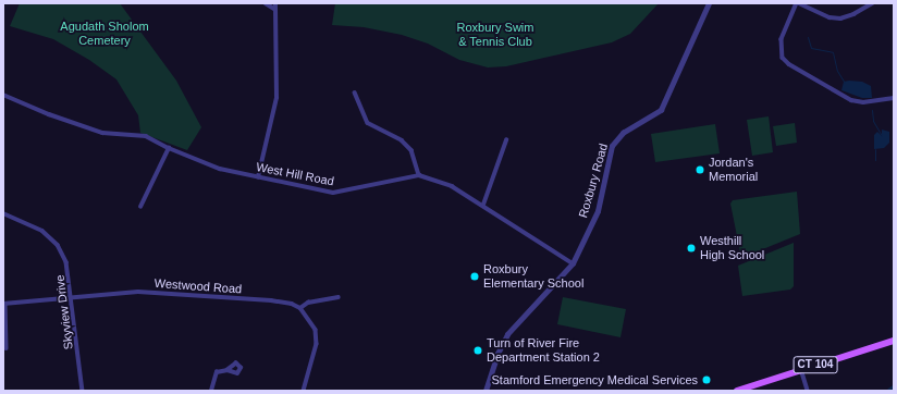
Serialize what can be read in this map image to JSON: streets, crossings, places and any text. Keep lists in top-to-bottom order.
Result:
{
  "streets": {
    "main road": ["CT 104"],
    "street": [
      "West Hill Road",
      "Roxbury Road",
      "Westwood Road",
      "Skyview Drive"
    ]
  },
  "crossings": [
    ["West Hill Road", "Roxbury Road"],
    ["Westwood Road", "Skyview Drive"]
  ],
  "parks": ["Agudath Sholom Cemetery", "Roxbury Swim & Tennis Club"],
  "places": [
    "Jordan's Memorial",
    "Westhill High School",
    "Roxbury Elementary School",
    "Turn of River Fire Department Station 2",
    "Stamford Emergency Medical Services"
  ]
}
